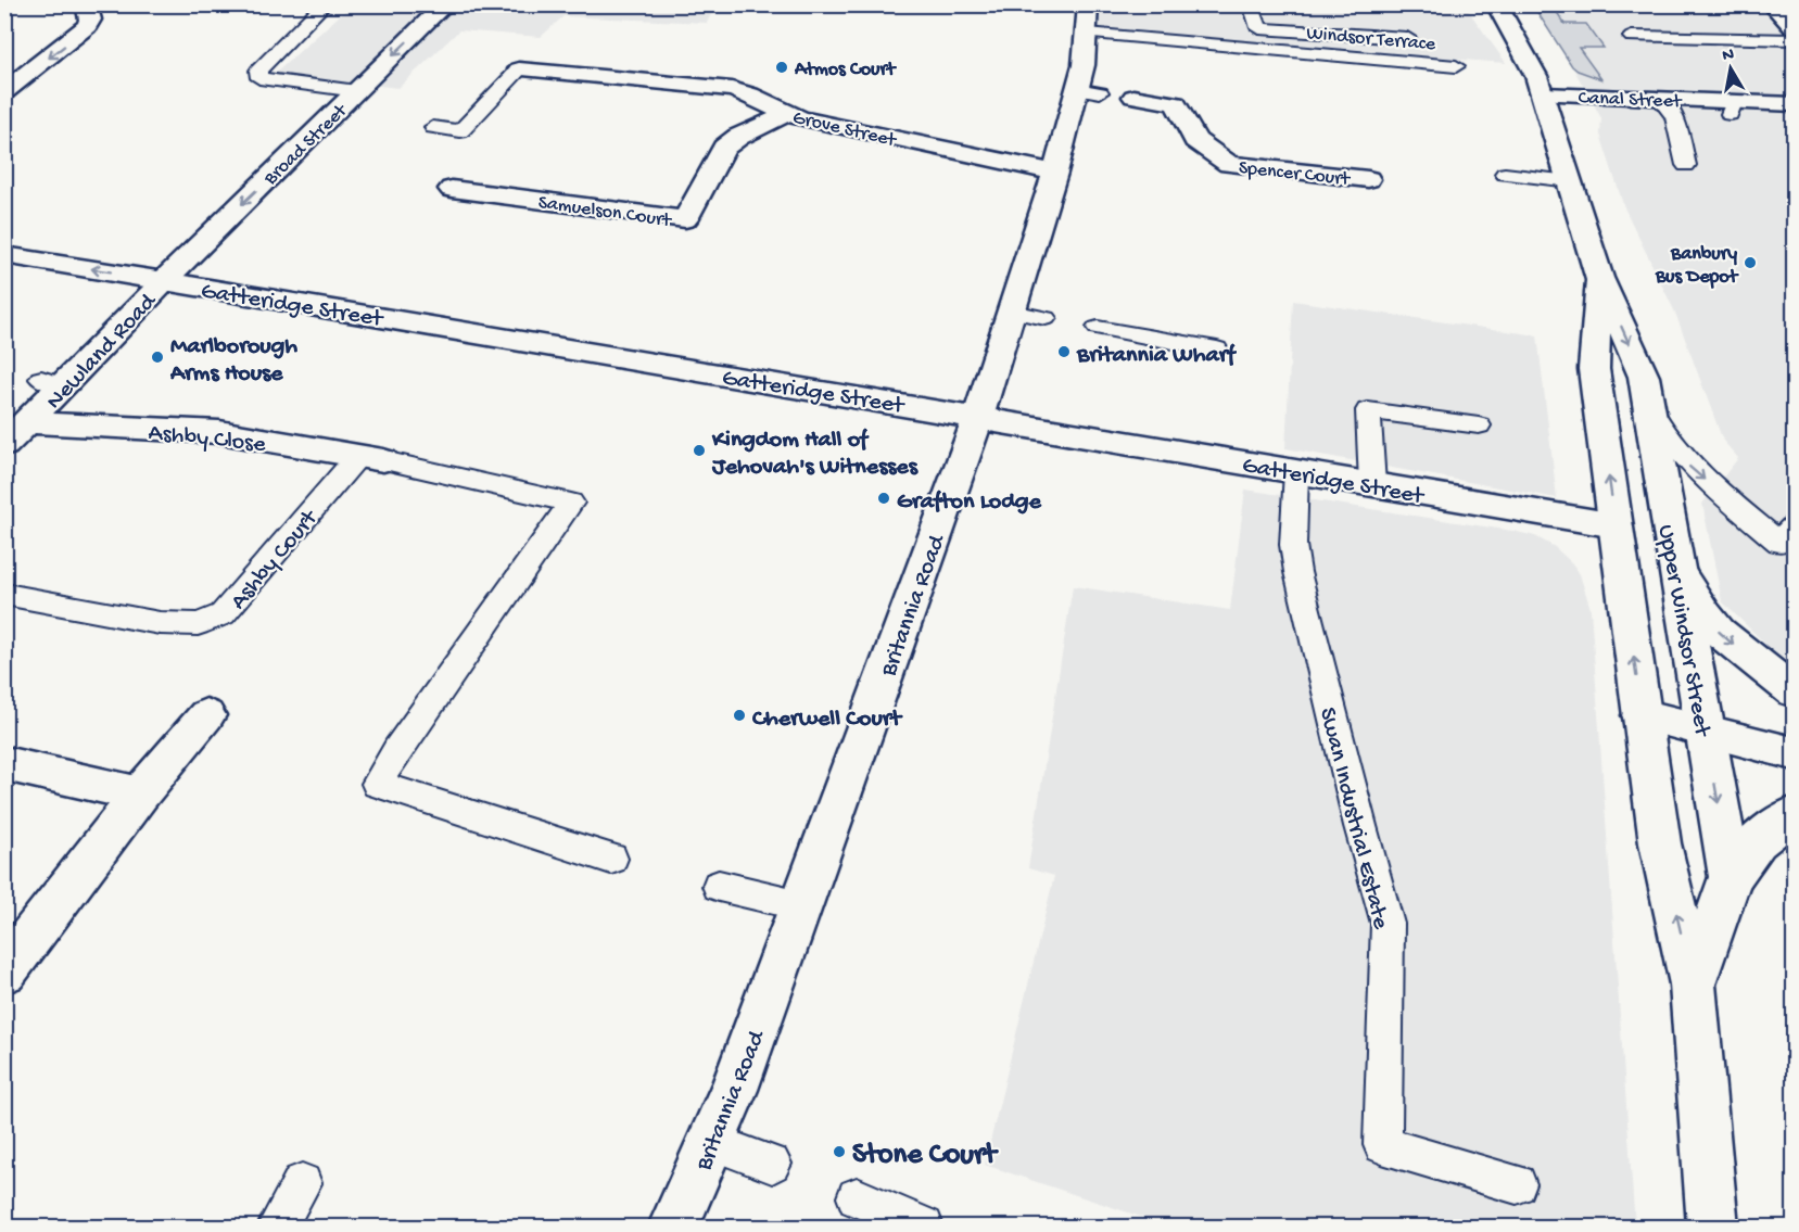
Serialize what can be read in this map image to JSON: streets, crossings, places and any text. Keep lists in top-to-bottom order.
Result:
{
  "streets": {
    "street": [
      "Canal Street",
      "Grove Street",
      "Broad Street",
      "Spencer Court",
      "Samuelson Court",
      "Gatteridge Street",
      "Newland Road",
      "Ashby Close",
      "Britannia Road",
      "Upper Windsor Street"
    ],
    "lane": ["Windsor Terrace", "Ashby Court", "Swan Industrial Estate"]
  },
  "crossings": [
    ["Windsor Terrace", "Britannia Road"],
    ["Canal Street", "Upper Windsor Street"],
    ["Grove Street", "Samuelson Court"],
    ["Grove Street", "Britannia Road"],
    ["Broad Street", "Gatteridge Street"],
    ["Broad Street", "Newland Road"],
    ["Gatteridge Street", "Newland Road"],
    ["Gatteridge Street", "Britannia Road"],
    ["Gatteridge Street", "Upper Windsor Street"],
    ["Gatteridge Street", "Swan Industrial Estate"],
    ["Newland Road", "Ashby Close"],
    ["Ashby Close", "Ashby Court"]
  ],
  "places": [
    "Atmos Court",
    "Banbury Bus Depot",
    "Britannia Wharf",
    "Marlborough Arms House",
    "Kingdom Hall of Jehovah's Witnesses",
    "Grafton Lodge",
    "Cherwell Court",
    "Stone Court"
  ],
  "north": "top"
}
